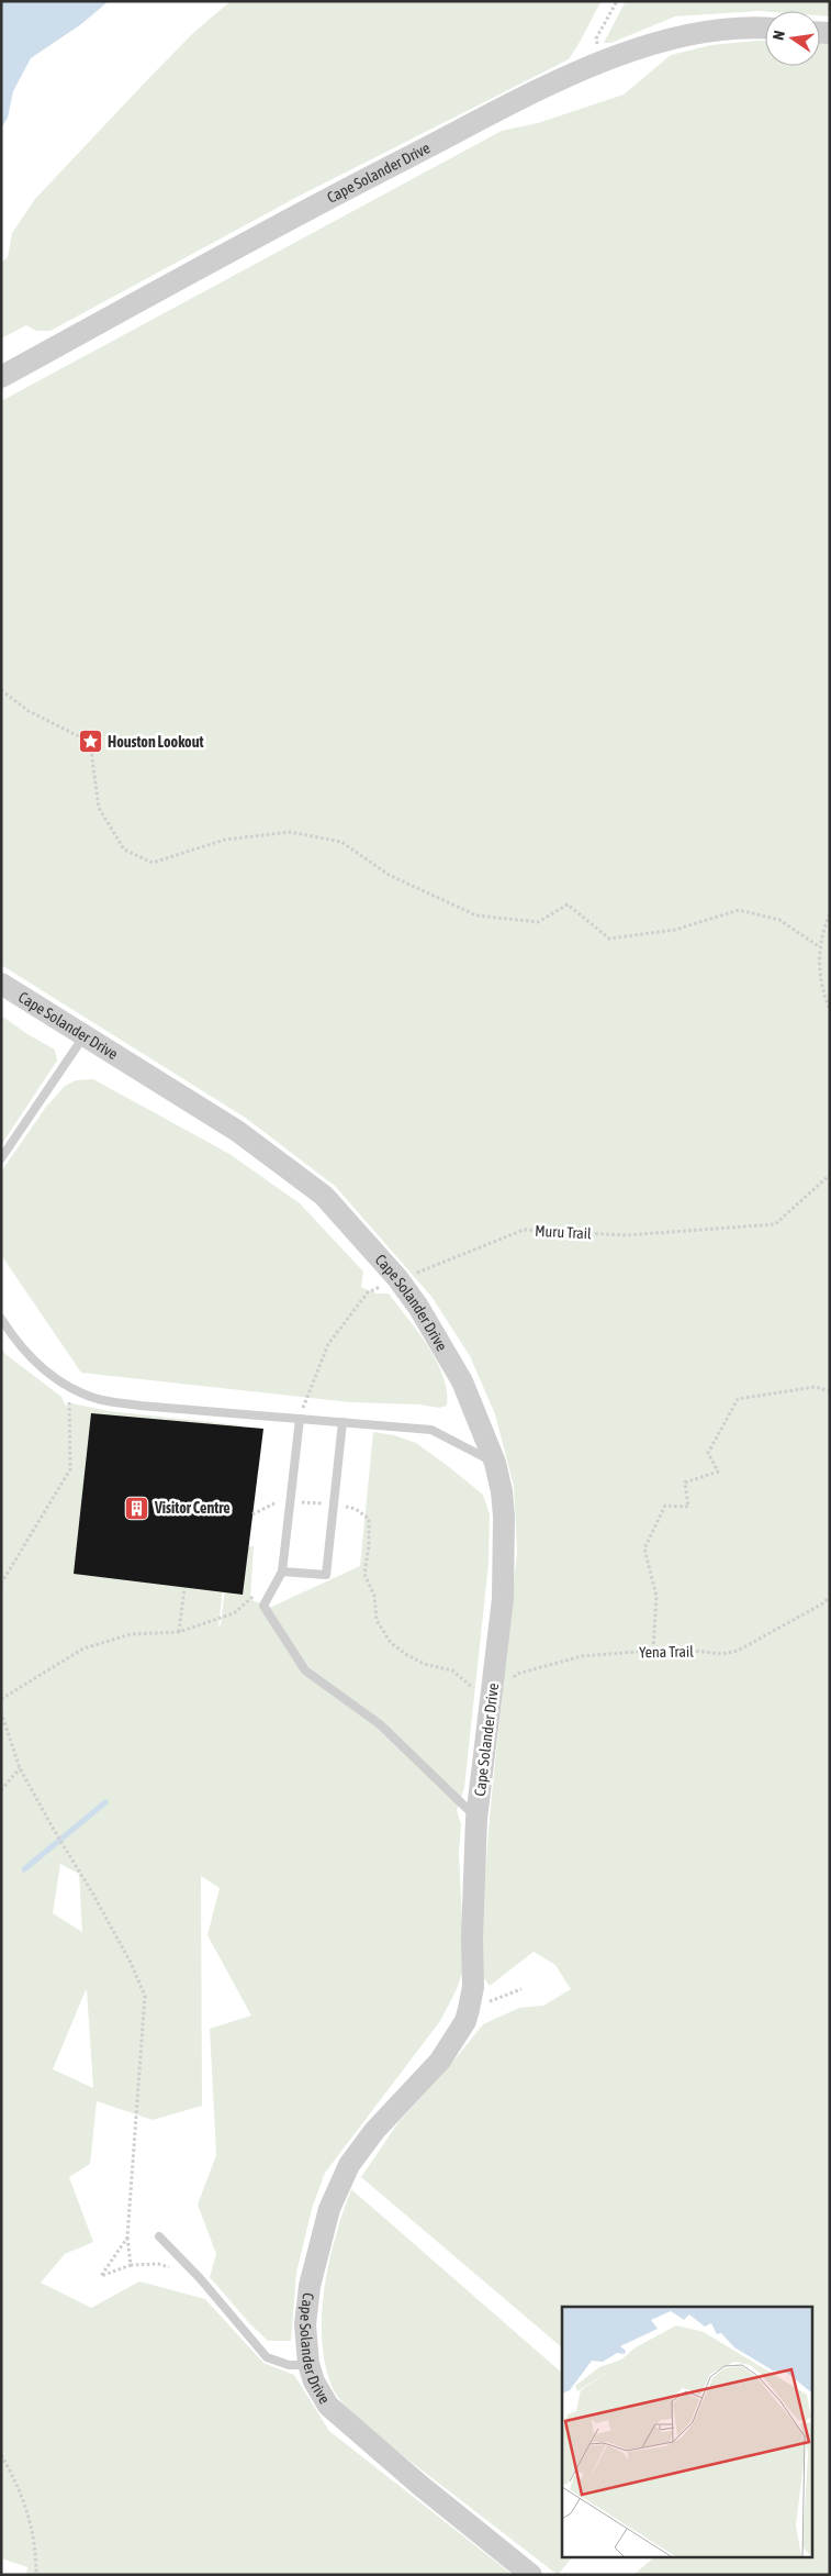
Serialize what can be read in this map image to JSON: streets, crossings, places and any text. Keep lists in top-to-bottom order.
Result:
{
  "streets": {
    "street": ["Cape Solander Drive"],
    "path": ["Muru Trail", "Yena Trail"]
  },
  "crossings": [
    ["Cape Solander Drive", "Muru Trail"]
  ],
  "places": {
    "place": ["Houston Lookout"],
    "building": ["Visitor Centre"]
  },
  "north": "left"
}
